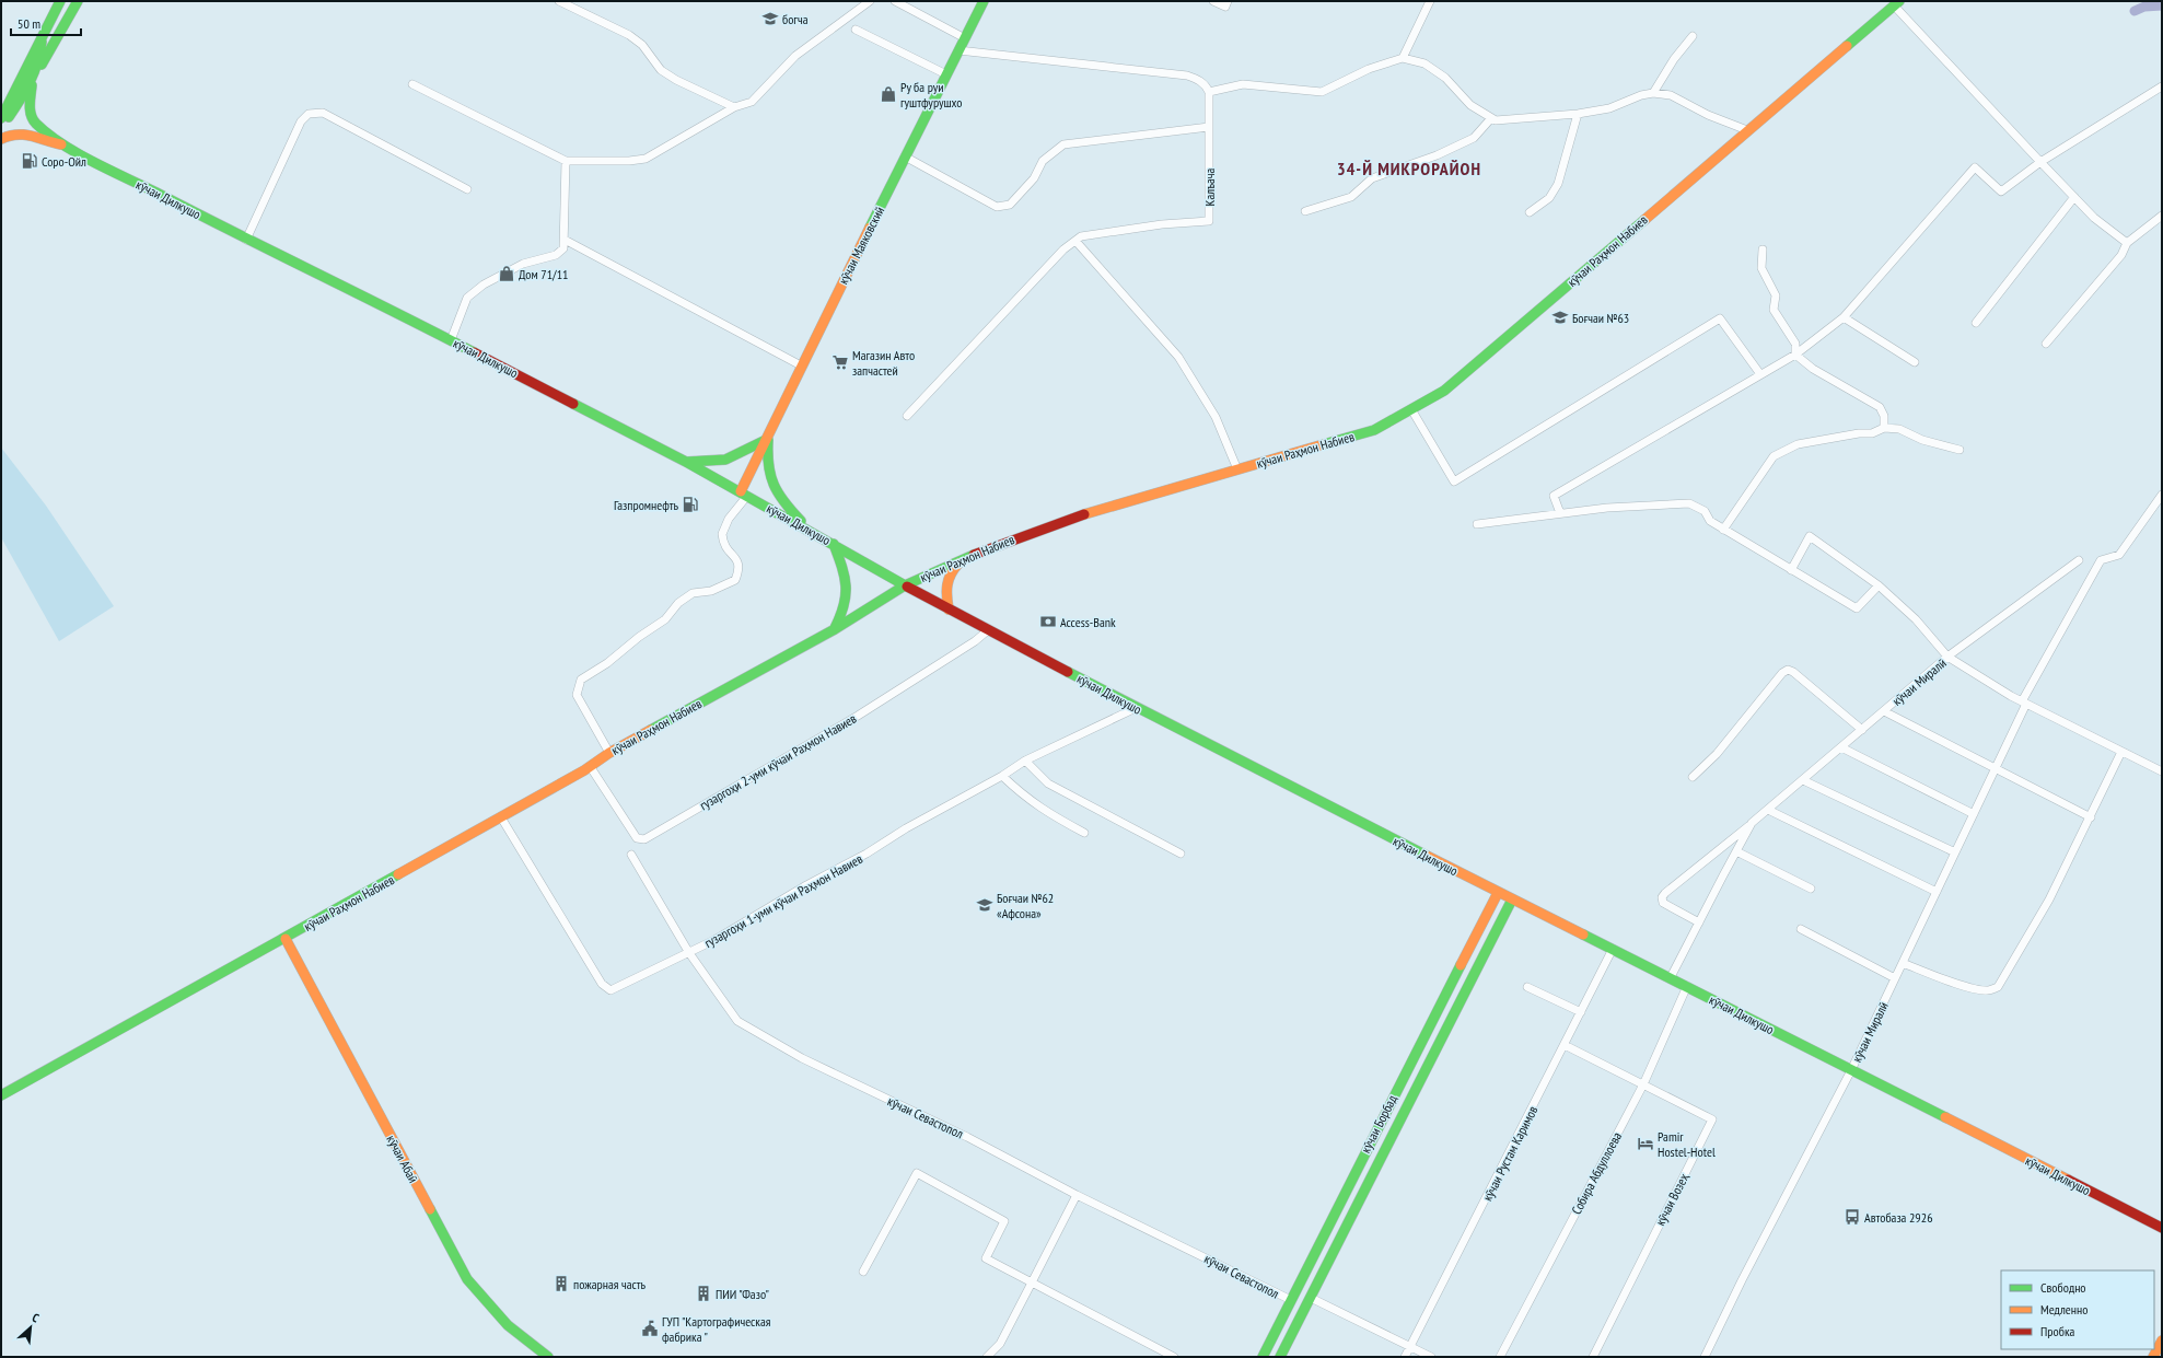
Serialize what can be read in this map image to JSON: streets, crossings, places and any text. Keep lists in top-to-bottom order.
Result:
{
  "streets": {
    "main road": [
      "кӯчаи Дилкушо",
      "кӯчаи Маяковский",
      "кӯчаи Раҳмон Набиев",
      "кӯчаи Борбад",
      "кӯчаи Абаӣ"
    ],
    "street": [
      "Калъача",
      "кӯчаи Миралӣ",
      "гузаргоҳи 2-уми кӯчаи Раҳмон Навиев",
      "гузаргоҳи 1-уми кӯчаи Раҳмон Навиев",
      "кӯчаи Севастопол",
      "кӯчаи Рустам Каримов",
      "Собира Абдуллоева",
      "кӯчаи Возеҳ"
    ]
  },
  "crossings": [
    ["кӯчаи Дилкушо", "кӯчаи Маяковский"],
    ["кӯчаи Дилкушо", "кӯчаи Раҳмон Набиев"],
    ["кӯчаи Дилкушо", "кӯчаи Миралӣ"],
    ["кӯчаи Дилкушо", "гузаргоҳи 2-уми кӯчаи Раҳмон Навиев"],
    ["кӯчаи Дилкушо", "гузаргоҳи 1-уми кӯчаи Раҳмон Навиев"],
    ["кӯчаи Дилкушо", "кӯчаи Борбад"],
    ["кӯчаи Дилкушо", "кӯчаи Рустам Каримов"],
    ["кӯчаи Дилкушо", "Собира Абдуллоева"],
    ["кӯчаи Раҳмон Набиев", "гузаргоҳи 2-уми кӯчаи Раҳмон Навиев"],
    ["кӯчаи Раҳмон Набиев", "гузаргоҳи 1-уми кӯчаи Раҳмон Навиев"],
    ["кӯчаи Раҳмон Набиев", "кӯчаи Абаӣ"],
    ["гузаргоҳи 1-уми кӯчаи Раҳмон Навиев", "кӯчаи Севастопол"],
    ["кӯчаи Севастопол", "кӯчаи Борбад"],
    ["кӯчаи Рустам Каримов", "кӯчаи Возеҳ"],
    ["Собира Абдуллоева", "кӯчаи Возеҳ"]
  ],
  "districts": ["34-Й МИКРОРАЙОН"],
  "places": {
    "school or university": ["богча", "Боғчаи №63", "Боғчаи №62 «Афсона»"],
    "shop": ["Ру ба руи гуштфурушхо", "Дом 71/11"],
    "fuel station": ["Соро-Ойл", "Газпромнефть"],
    "supermarket": ["Магазин Авто запчастей"],
    "bank": ["Access-Bank"],
    "hotel": ["Pamir Hostel-Hotel"],
    "bus stop": ["Автобаза 2926"],
    "building": ["пожарная часть", "ПИИ \"Фазо\""],
    "public building": ["ГУП \"Картографическая фабрика \""]
  },
  "legend": ["Свободно", "Медленно", "Пробка"],
  "scale_bar": "50 m",
  "north": "top right"
}
